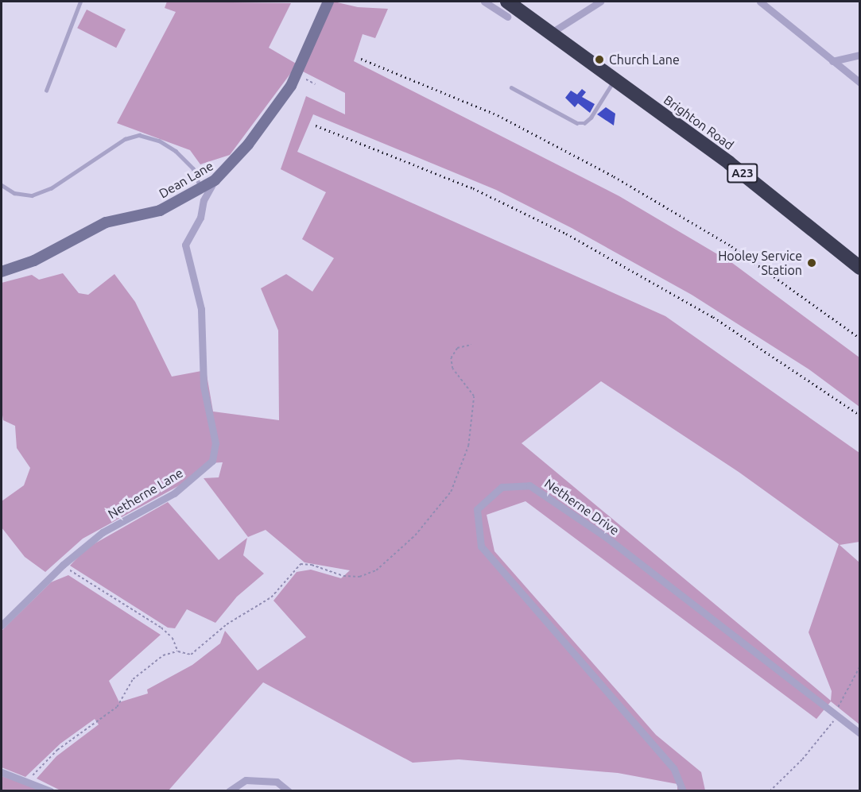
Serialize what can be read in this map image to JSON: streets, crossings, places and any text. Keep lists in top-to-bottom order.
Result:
{
  "streets": {
    "highway": ["Brighton Road", "A23"],
    "street": ["Dean Lane", "Netherne Lane", "Netherne Drive"]
  },
  "crossings": [
    ["Dean Lane", "Netherne Lane"]
  ],
  "places": ["Church Lane", "Hooley Service Station"]
}
